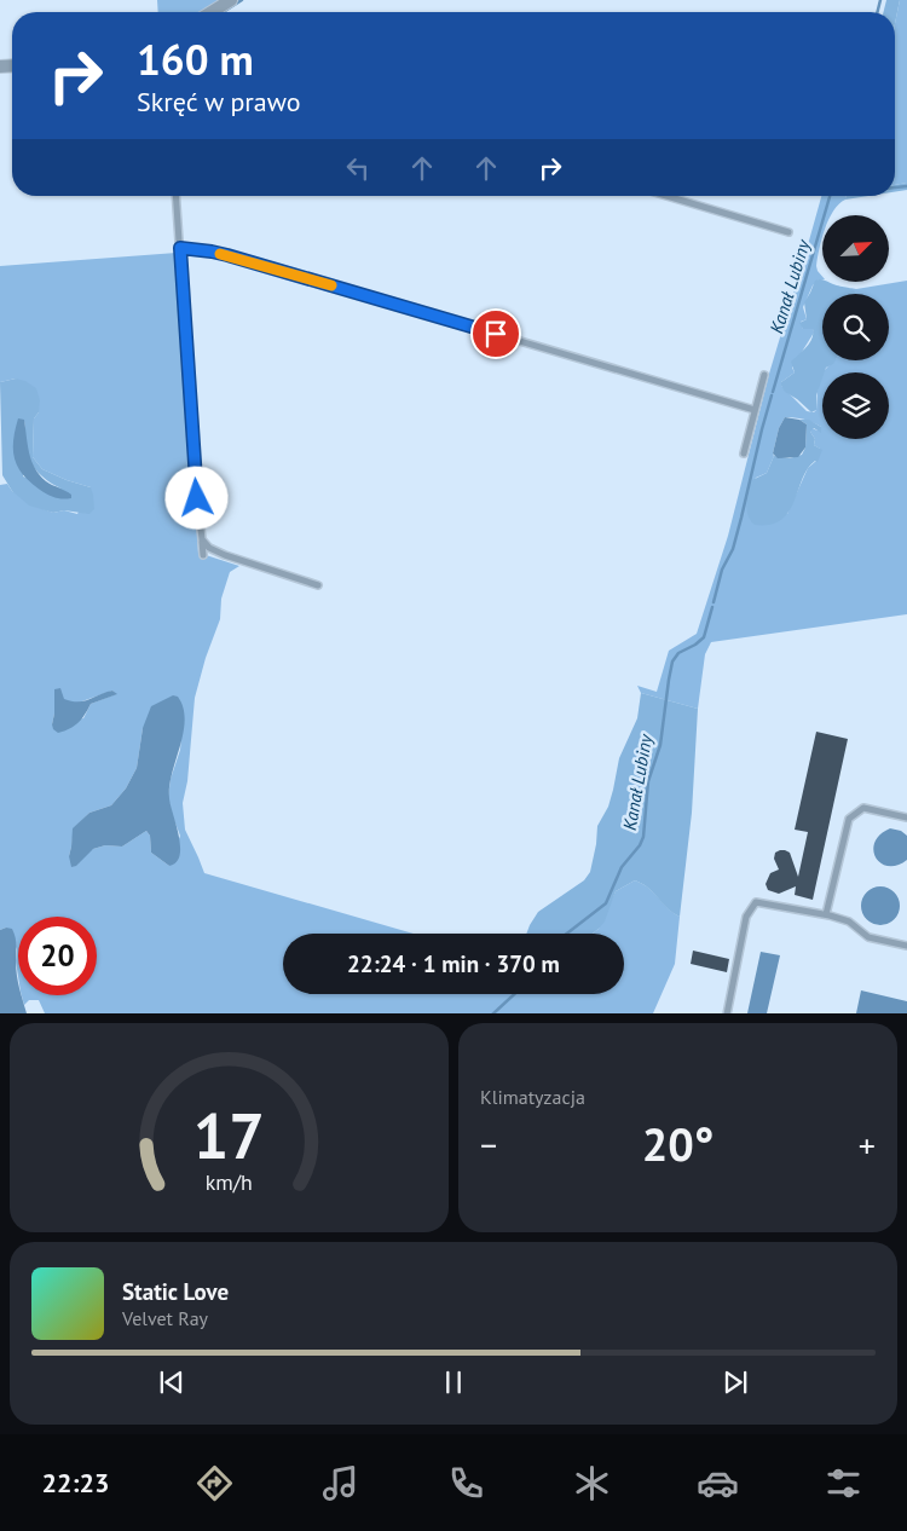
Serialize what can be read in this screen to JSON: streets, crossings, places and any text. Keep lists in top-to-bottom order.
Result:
{
  "water": ["Kanał Lubiny"],
  "north": "top right",
  "page": {
    "turn": ["160 m", "Skręć w prawo"],
    "limit": "20",
    "trip": "22:24 · 1 min · 370 m",
    "tile": "Klimatyzacja",
    "heat": ["−", "20°", "+"],
    "song": ["Static Love", "Velvet Ray"],
    "tabs": "22:23",
    "gauge": ["17", "km/h"]
  }
}
